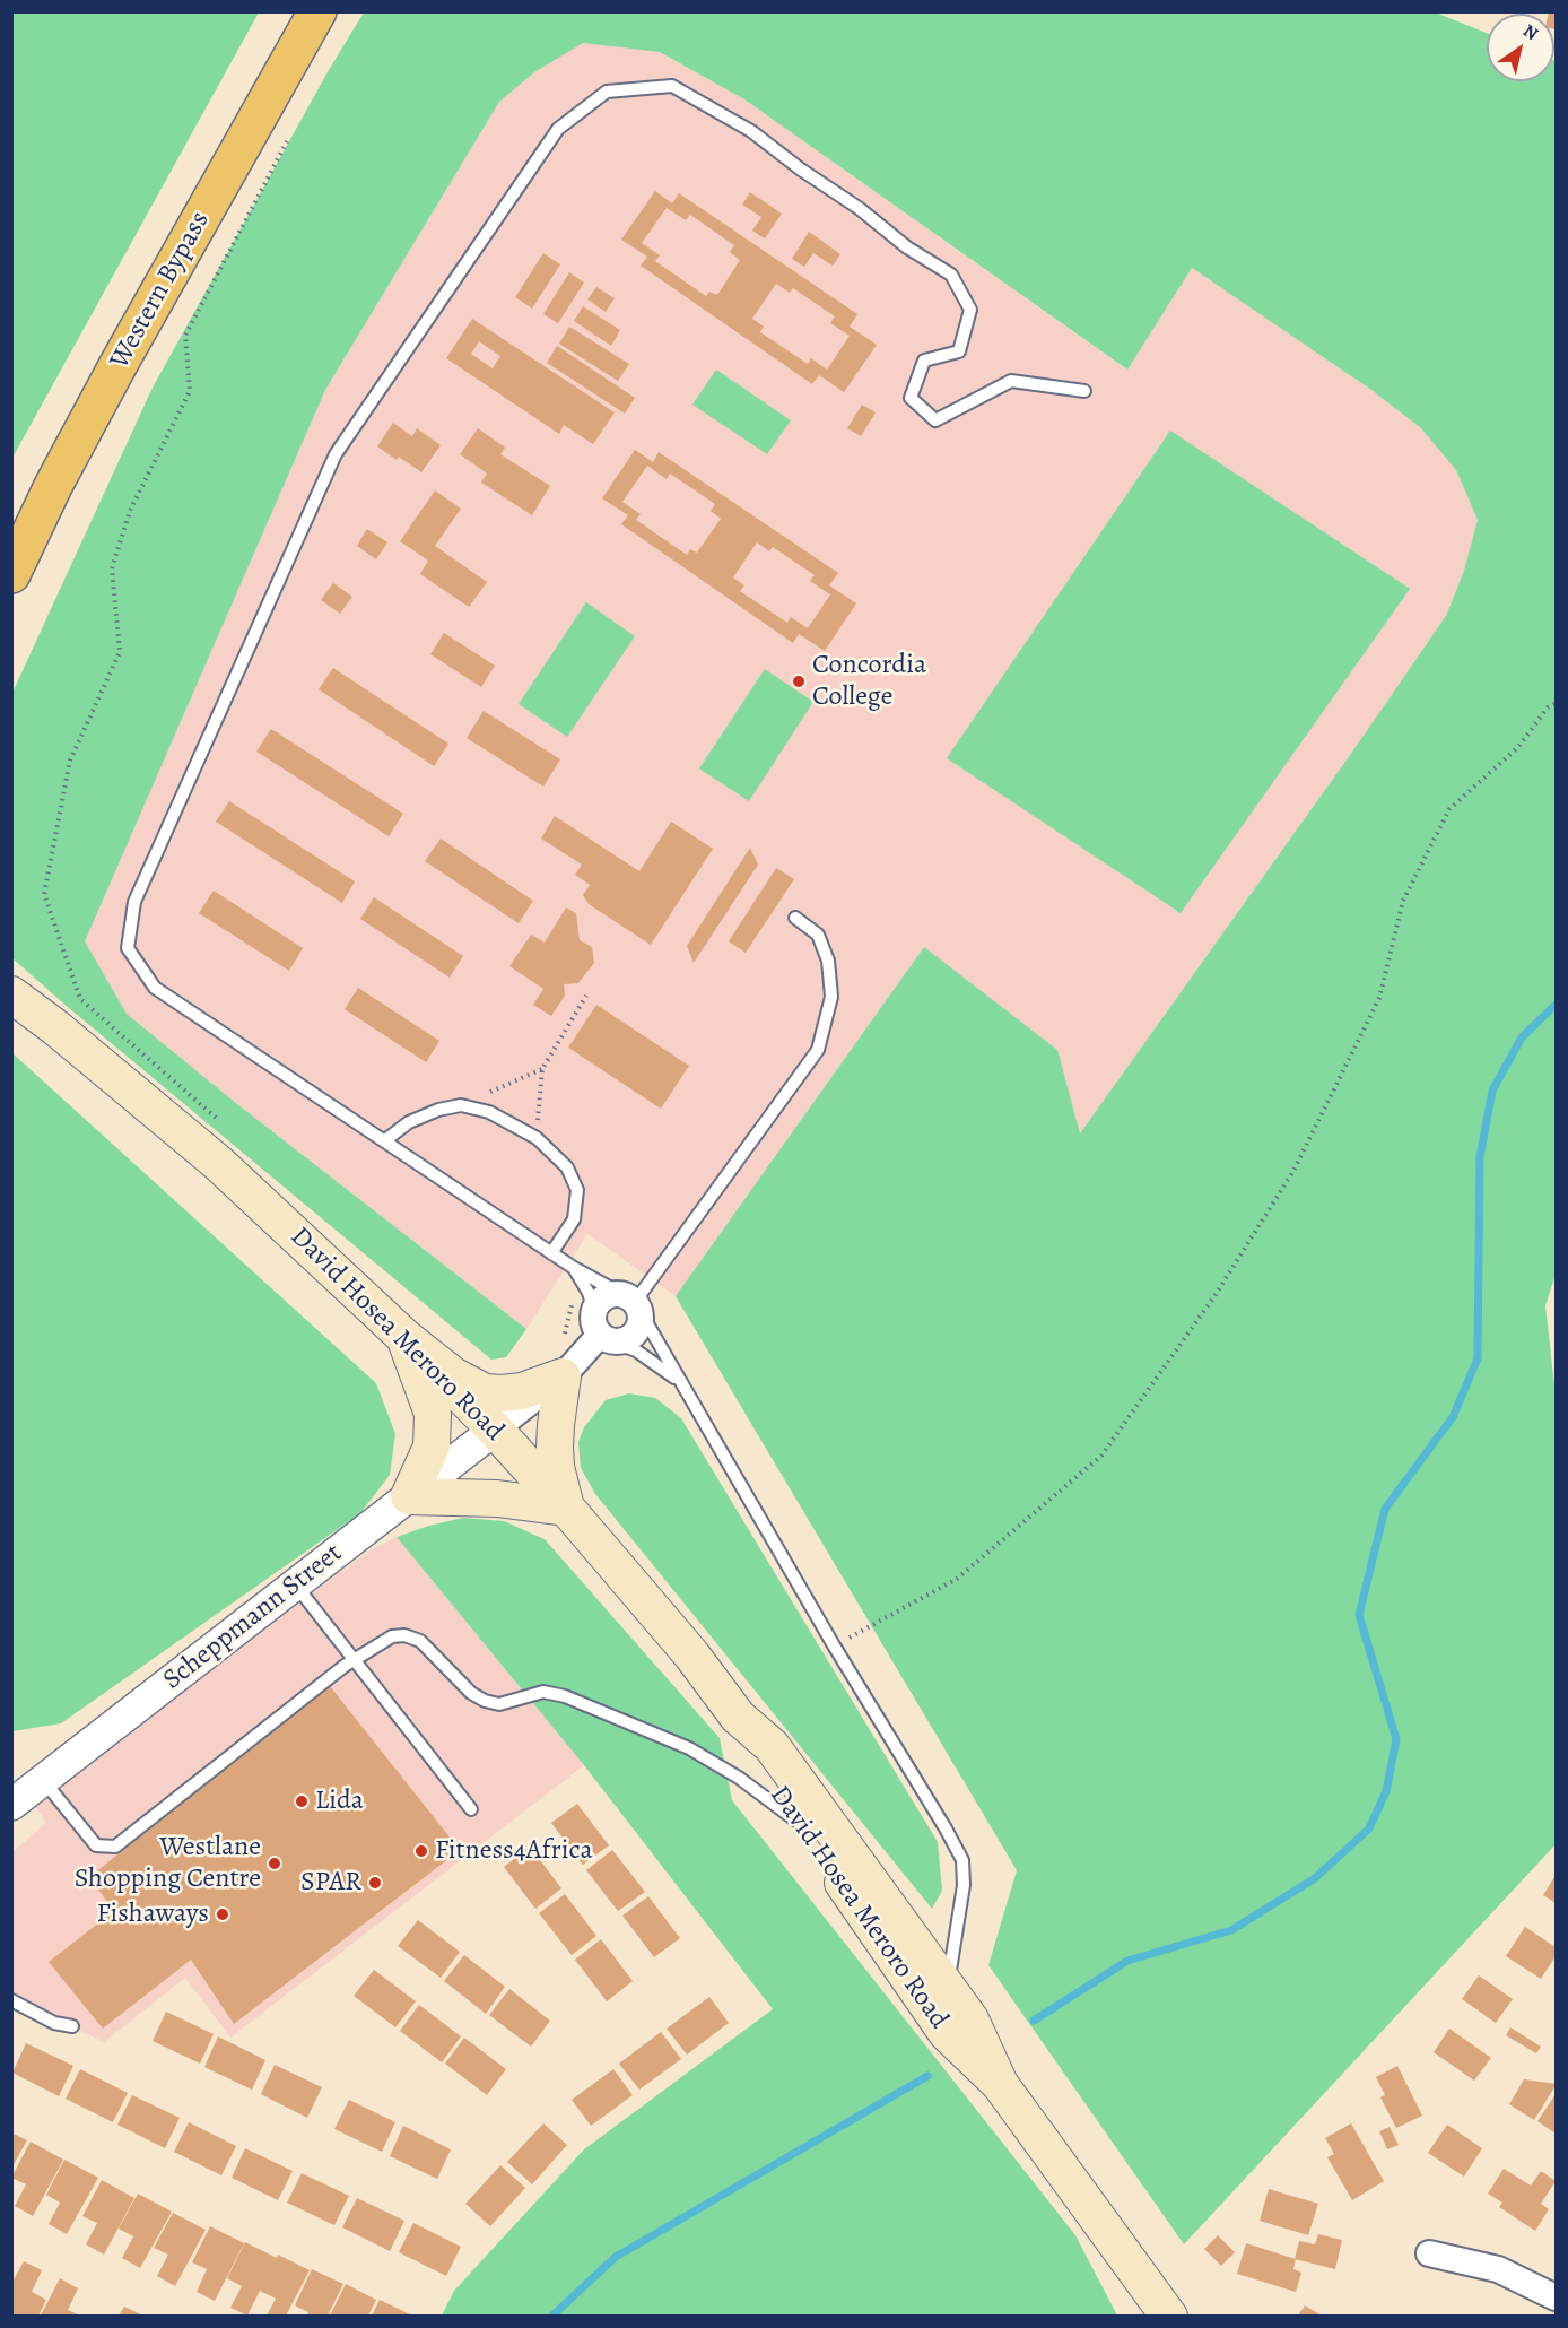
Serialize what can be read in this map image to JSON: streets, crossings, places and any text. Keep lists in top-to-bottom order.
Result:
{
  "streets": {
    "highway": ["Western Bypass"],
    "main road": ["David Hosea Meroro Road"],
    "street": ["Scheppmann Street"]
  },
  "crossings": [
    ["David Hosea Meroro Road", "Scheppmann Street"]
  ],
  "places": [
    "Concordia College",
    "Lida",
    "Fitness4Africa",
    "Westlane Shopping Centre",
    "SPAR",
    "Fishaways"
  ],
  "north": "top right"
}
